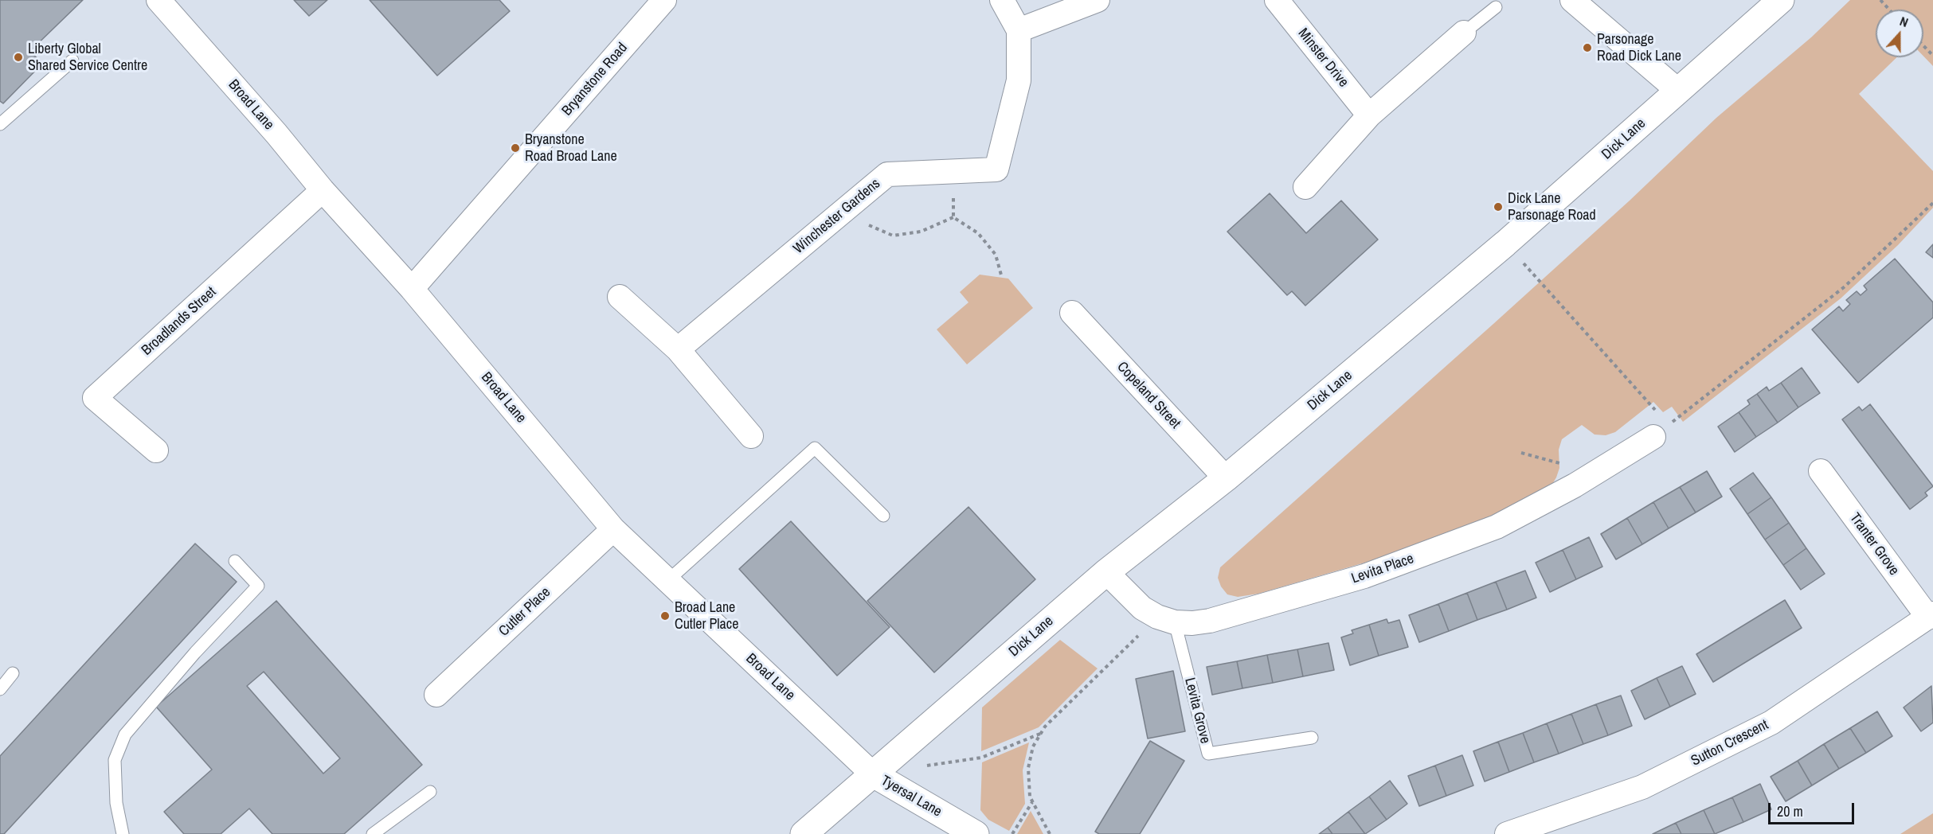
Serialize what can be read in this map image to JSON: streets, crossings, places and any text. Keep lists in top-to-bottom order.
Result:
{
  "streets": {
    "street": [
      "Minster Drive",
      "Bryanstone Road",
      "Broad Lane",
      "Dick Lane",
      "Winchester Gardens",
      "Broadlands Street",
      "Copeland Street",
      "Tranter Grove",
      "Levita Place",
      "Cutler Place",
      "Sutton Crescent",
      "Tyersal Lane"
    ],
    "lane": ["Levita Grove"]
  },
  "crossings": [
    ["Bryanstone Road", "Broad Lane"],
    ["Broad Lane", "Dick Lane"],
    ["Broad Lane", "Broadlands Street"],
    ["Broad Lane", "Cutler Place"],
    ["Broad Lane", "Tyersal Lane"],
    ["Dick Lane", "Copeland Street"],
    ["Dick Lane", "Tyersal Lane"],
    ["Tranter Grove", "Sutton Crescent"],
    ["Levita Place", "Levita Grove"]
  ],
  "places": [
    "Parsonage Road Dick Lane",
    "Liberty Global Shared Service Centre",
    "Bryanstone Road Broad Lane",
    "Dick Lane Parsonage Road",
    "Broad Lane Cutler Place"
  ],
  "scale_bar": "20 m",
  "north": "top"
}
